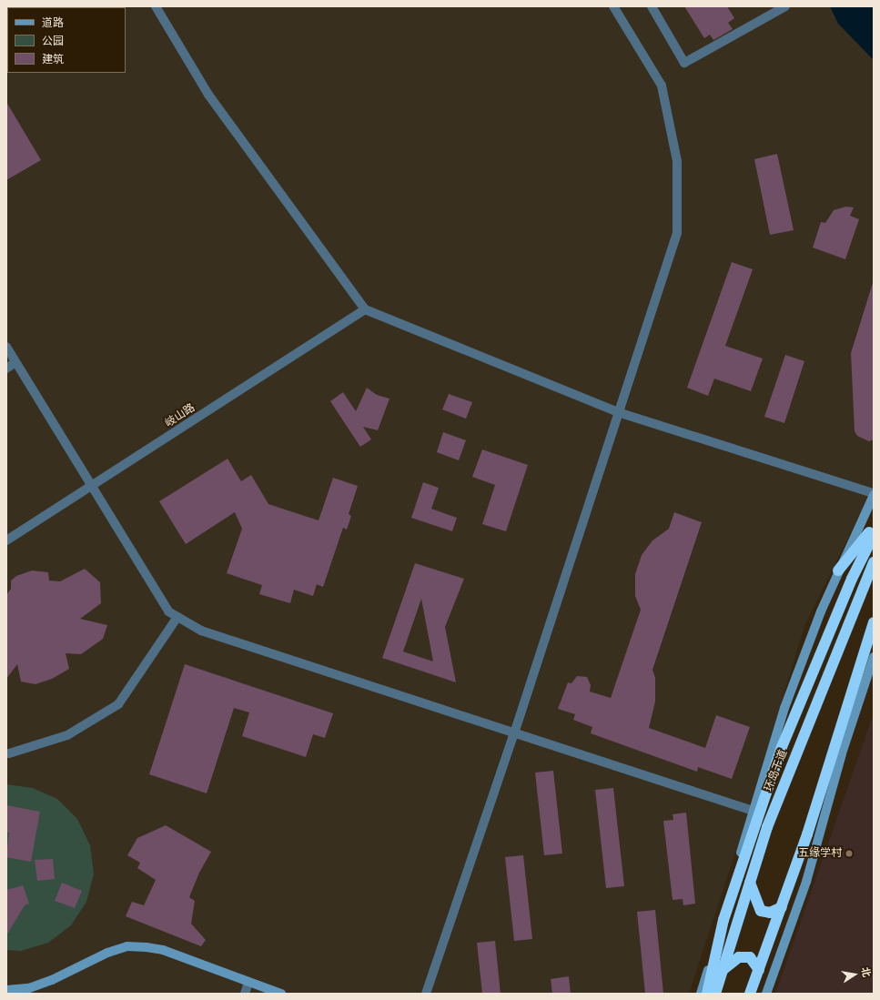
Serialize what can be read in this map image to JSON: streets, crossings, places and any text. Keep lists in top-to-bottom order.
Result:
{
  "streets": {
    "highway": ["环岛干道"],
    "street": ["岐山路"]
  },
  "places": ["五缘学村"],
  "legend": ["道路", "公园", "建筑"],
  "north": "right"
}
